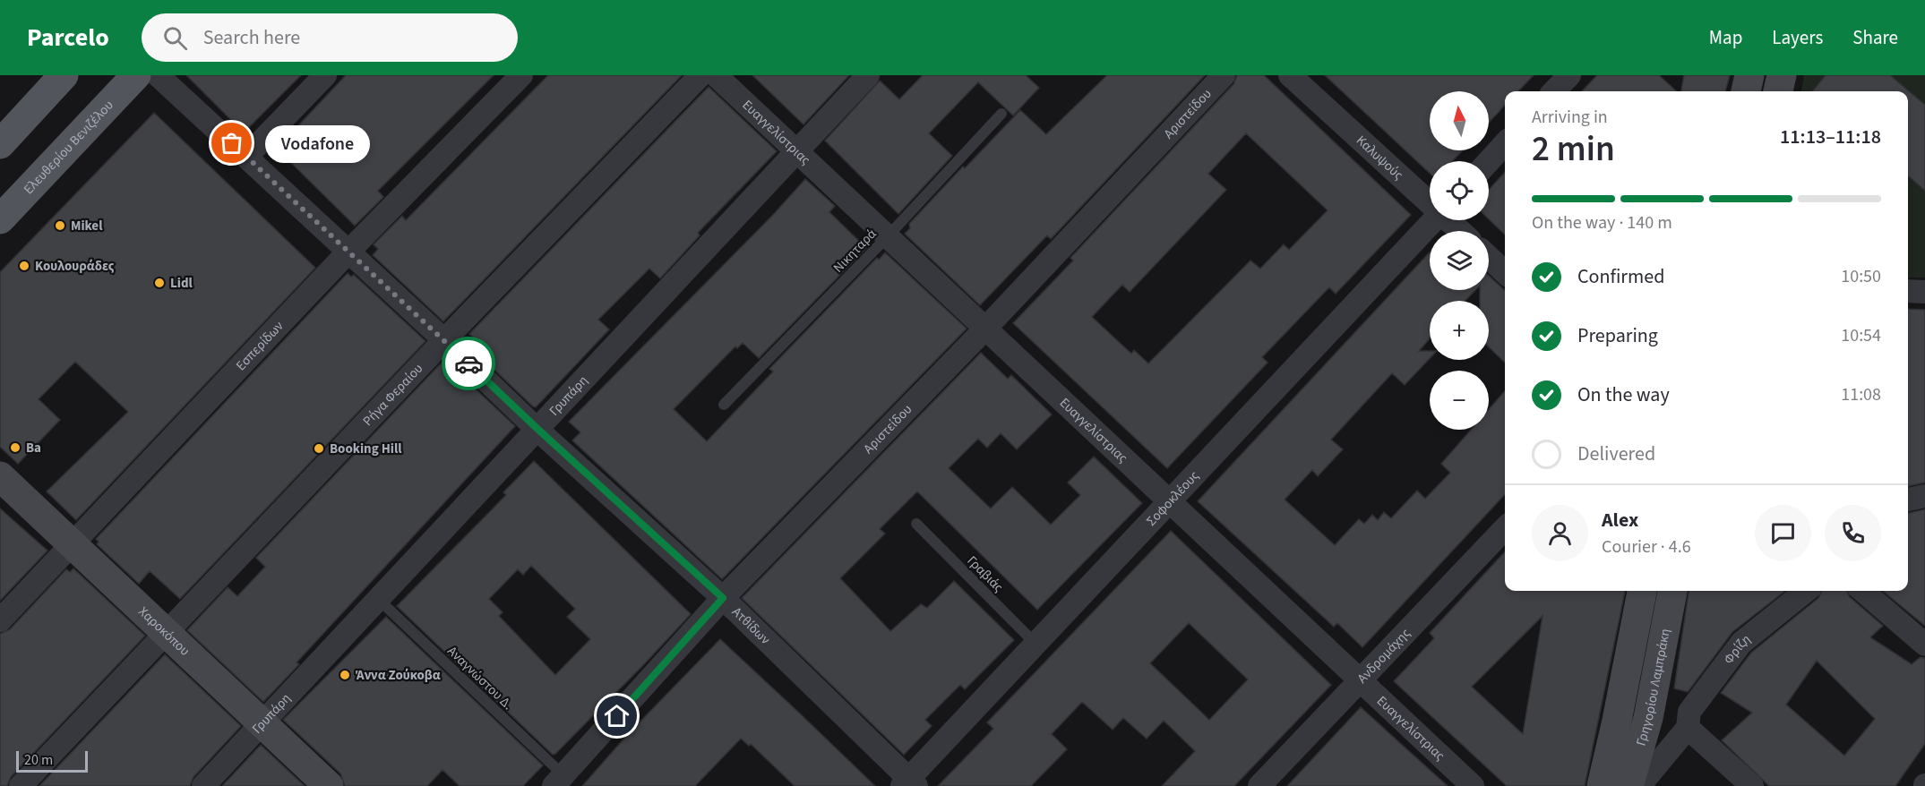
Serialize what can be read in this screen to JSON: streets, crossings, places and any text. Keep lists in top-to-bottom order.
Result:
{
  "streets": {
    "main road": ["Ελευθερίου Βενιζέλου"],
    "street": [
      "Αριστείδου",
      "Ευαγγελίστριας",
      "Καλυψούς",
      "Εσπερίδων",
      "Ρήγα Φεραίου",
      "Γρυπάρη",
      "Σοφοκλέους",
      "Ατθίδων",
      "Χαροκόπου",
      "Φρίζη",
      "Ανδρομάχης",
      "Γρηγορίου Λαμπράκη"
    ],
    "lane": ["Νικηταρά", "Γραβιάς", "Αναγνώστου Δ."]
  },
  "crossings": [
    ["Αριστείδου", "Ευαγγελίστριας"],
    ["Αριστείδου", "Ατθίδων"],
    ["Αριστείδου", "Αναγνώστου Δ."],
    ["Ευαγγελίστριας", "Νικηταρά"],
    ["Ευαγγελίστριας", "Γρυπάρη"],
    ["Ευαγγελίστριας", "Σοφοκλέους"],
    ["Ευαγγελίστριας", "Ανδρομάχης"],
    ["Εσπερίδων", "Ατθίδων"],
    ["Εσπερίδων", "Χαροκόπου"],
    ["Ρήγα Φεραίου", "Ατθίδων"],
    ["Ρήγα Φεραίου", "Χαροκόπου"],
    ["Γρυπάρη", "Ατθίδων"],
    ["Γρυπάρη", "Χαροκόπου"],
    ["Γρυπάρη", "Αναγνώστου Δ."],
    ["Σοφοκλέους", "Γραβιάς"],
    ["Σοφοκλέους", "Ατθίδων"]
  ],
  "places": [
    "Vodafone",
    "Mikel",
    "Κουλουράδες",
    "Lidl",
    "Ba",
    "Booking Hill",
    "Άννα Ζούκοβα"
  ],
  "scale_bar": "20 m",
  "north": "top",
  "page": {
    "header": "Parcelo",
    "search": "Search here",
    "nav": ["Map", "Layers", "Share"],
    "map_buttons": ["+", "−"],
    "heading": ["2 min", "Arriving in", "11:13–11:18"],
    "panel": ["Alex", "Courier · 4.6"],
    "bubble": "Vodafone",
    "bar": "On the way · 140 m",
    "list": [
      ["Confirmed", "10:50"],
      ["Preparing", "10:54"],
      ["On the way", "11:08"],
      "Delivered"
    ],
    "scale": "20 m"
  }
}
